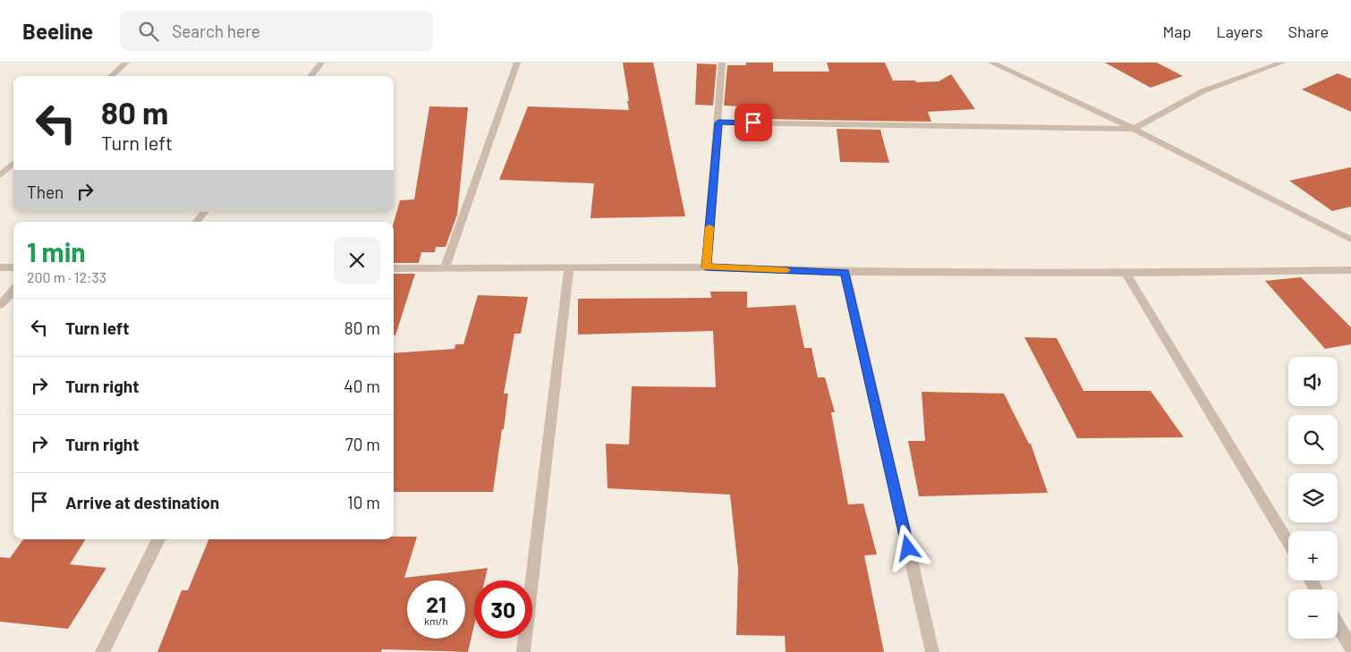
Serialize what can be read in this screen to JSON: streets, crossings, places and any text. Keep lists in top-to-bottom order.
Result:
{
  "page": {
    "header": "Beeline",
    "search": "Search here",
    "nav": ["Map", "Layers", "Share"],
    "turn": ["80 m", "Turn left"],
    "then": "Then",
    "heading": ["1 min", "200 m · 12:33"],
    "list": [
      {
        "name": "Turn left",
        "value": "80 m"
      },
      {
        "name": "Turn right",
        "value": "40 m"
      },
      {
        "name": "Turn right",
        "value": "70 m"
      },
      {
        "name": "Arrive at destination",
        "value": "10 m"
      }
    ],
    "map_buttons": ["+", "−"],
    "speed": "21 km/h",
    "limit": "30"
  }
}
